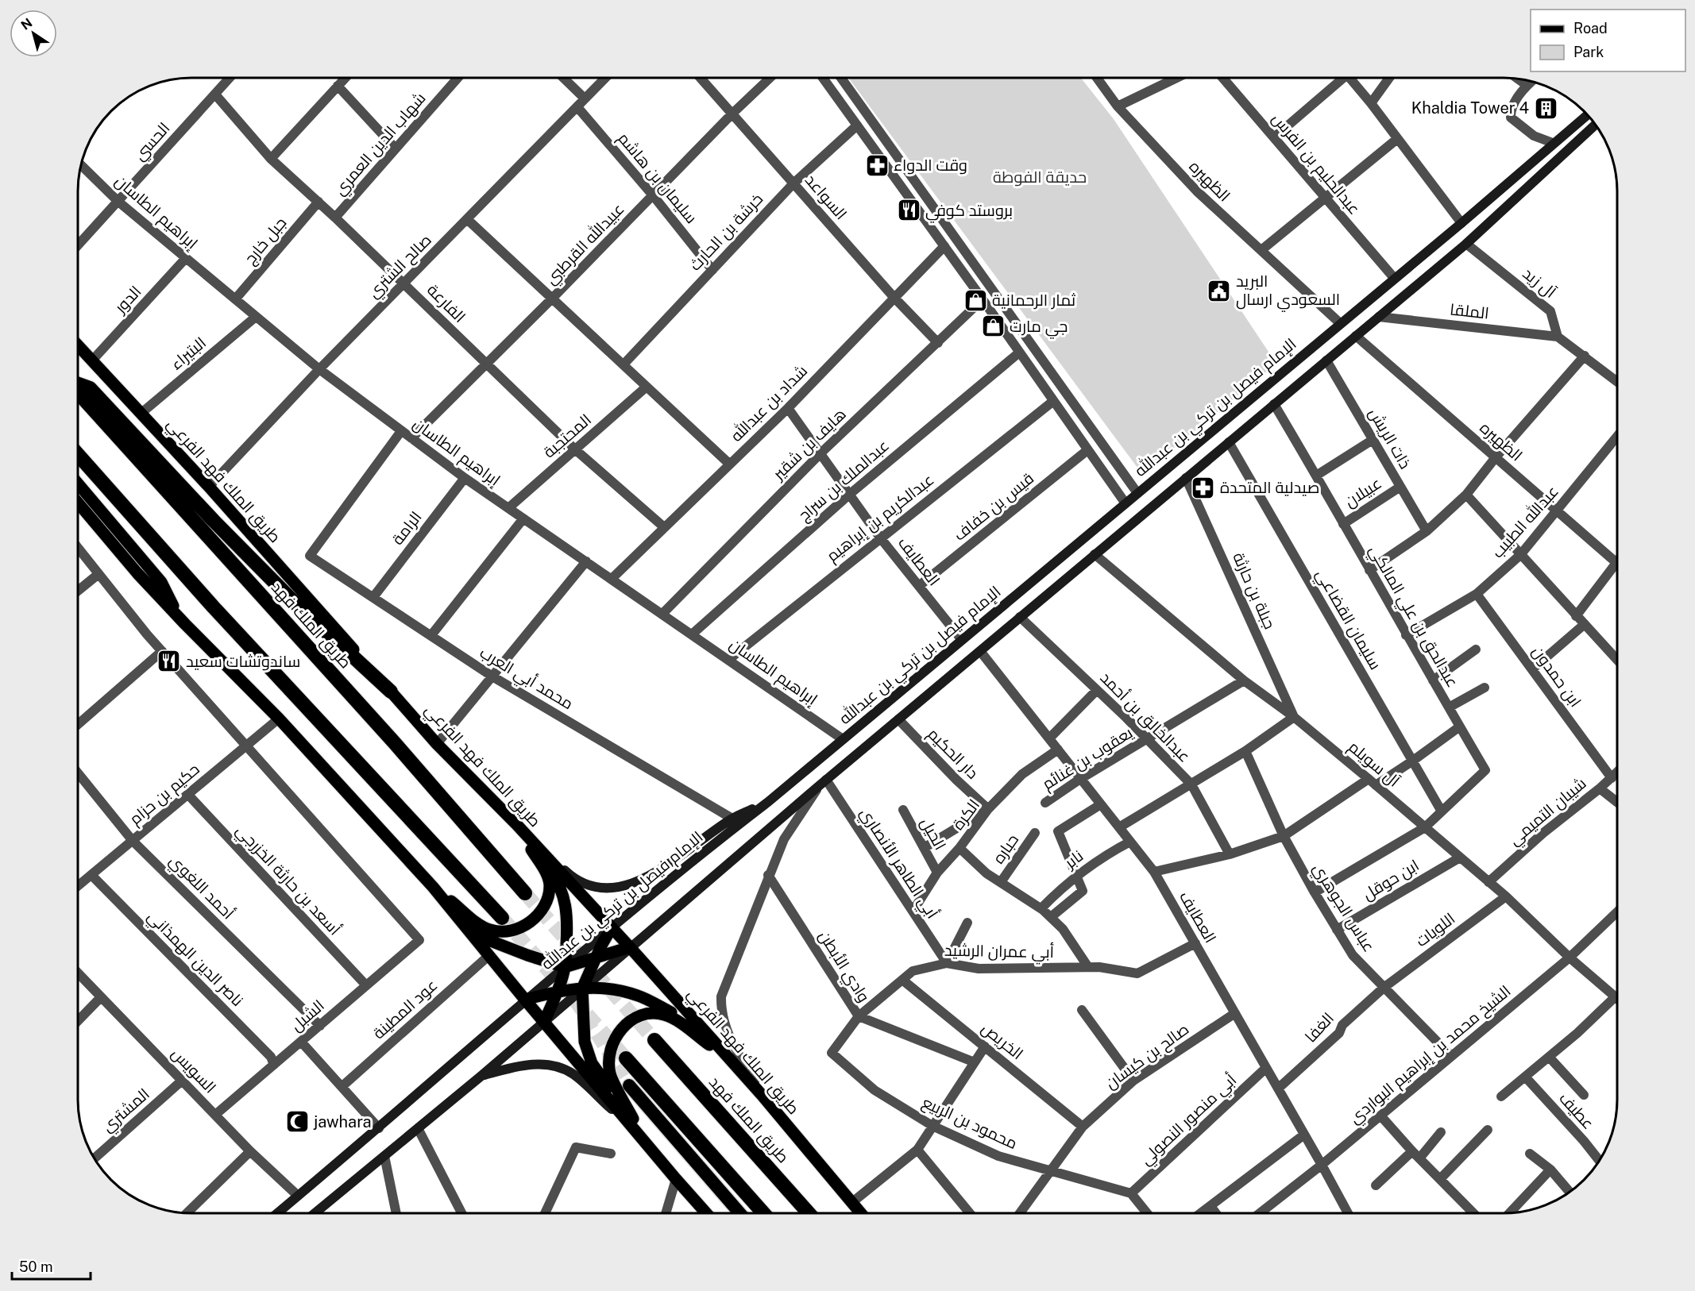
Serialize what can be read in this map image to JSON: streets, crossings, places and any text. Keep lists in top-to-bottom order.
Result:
{
  "streets": {
    "highway": ["طريق الملك فهد"],
    "main road": ["الإمام فيصل بن تركي بن عبدالله", "طريق الملك فهد الفرعي"],
    "street": [
      "الحسي",
      "شهاب الدين العمري",
      "عبدالحليم بن الفرس",
      "سليمان بن هاشم",
      "الظهيره",
      "السواعد",
      "إبراهيم الطاسان",
      "خرشة بن الحارث",
      "جبل خارج",
      "عبيدالله القرطبي",
      "صالح الشتري",
      "آل زيد",
      "الدور",
      "الفارعة",
      "الملقا",
      "البتيراء",
      "شداد بن عبدالله",
      "المحتجبة",
      "ذات الريش",
      "هايف بن شقير",
      "عبدالملك بن سراج",
      "عبيلان",
      "قيس بن خفاف",
      "عبدالكريم بن إبراهيم",
      "عبدالله الطبيب",
      "الرامة",
      "العطايف",
      "جبلة بن حارثة",
      "عبدالحق بن علي المالكي",
      "سليمان القضاعي",
      "ابن حمدون",
      "محمد أبي العرب",
      "عبدالخالق بن أحمد",
      "دار الحكيم",
      "يعقوب بن غنائم",
      "آل سويلم",
      "حكيم بن حزام",
      "شيبان التميمي",
      "الكرة",
      "الحيل",
      "حباره",
      "نابر",
      "أبي الطاهر الأنصاري",
      "أسعد بن حارثة الخزرجي",
      "ابن حوقل",
      "أحمد اللغوي",
      "عباس الجوهري",
      "اللويات",
      "أبي عمران الرشيد",
      "ناصر الدين الهمذاني",
      "وادي الأبطن",
      "عود المطينة",
      "الشبل",
      "الغفا",
      "الخريص",
      "الشيخ محمد بن إبراهيم البواردي",
      "صالح بن كيسان",
      "السويس",
      "المشتري",
      "عطيف",
      "أبي منصور النصولي",
      "محمود بن الربيع"
    ]
  },
  "crossings": [
    ["الحسي", "إبراهيم الطاسان"],
    ["الحسي", "الفارعة"],
    ["شهاب الدين العمري", "الفارعة"],
    ["عبدالحليم بن الفرس", "الإمام فيصل بن تركي بن عبدالله"],
    ["سليمان بن هاشم", "خرشة بن الحارث"],
    ["سليمان بن هاشم", "عبيدالله القرطبي"],
    ["سليمان بن هاشم", "صالح الشتري"],
    ["الظهيره", "الإمام فيصل بن تركي بن عبدالله"],
    ["الظهيره", "عبدالله الطبيب"],
    ["السواعد", "خرشة بن الحارث"],
    ["السواعد", "عبيدالله القرطبي"],
    ["السواعد", "شداد بن عبدالله"],
    ["السواعد", "هايف بن شقير"],
    ["إبراهيم الطاسان", "جبل خارج"],
    ["إبراهيم الطاسان", "عبيدالله القرطبي"],
    ["إبراهيم الطاسان", "صالح الشتري"],
    ["إبراهيم الطاسان", "الدور"],
    ["إبراهيم الطاسان", "البتيراء"],
    ["إبراهيم الطاسان", "شداد بن عبدالله"],
    ["إبراهيم الطاسان", "الإمام فيصل بن تركي بن عبدالله"],
    ["إبراهيم الطاسان", "المحتجبة"],
    ["إبراهيم الطاسان", "هايف بن شقير"],
    ["إبراهيم الطاسان", "عبدالملك بن سراج"],
    ["إبراهيم الطاسان", "عبدالكريم بن إبراهيم"],
    ["إبراهيم الطاسان", "الرامة"],
    ["إبراهيم الطاسان", "محمد أبي العرب"],
    ["جبل خارج", "الفارعة"],
    ["عبيدالله القرطبي", "الفارعة"],
    ["صالح الشتري", "الفارعة"],
    ["صالح الشتري", "طريق الملك فهد الفرعي"],
    ["آل زيد", "الملقا"],
    ["الدور", "طريق الملك فهد الفرعي"],
    ["الفارعة", "شداد بن عبدالله"],
    ["الفارعة", "المحتجبة"],
    ["البتيراء", "طريق الملك فهد الفرعي"],
    ["شداد بن عبدالله", "العطايف"],
    ["الإمام فيصل بن تركي بن عبدالله", "طريق الملك فهد الفرعي"],
    ["الإمام فيصل بن تركي بن عبدالله", "العطايف"],
    ["الإمام فيصل بن تركي بن عبدالله", "السويس"],
    ["ذات الريش", "عبيلان"],
    ["هايف بن شقير", "العطايف"],
    ["عبدالملك بن سراج", "العطايف"],
    ["عبيلان", "عبدالحق بن علي المالكي"],
    ["قيس بن خفاف", "العطايف"],
    ["عبدالكريم بن إبراهيم", "العطايف"],
    ["عبدالله الطبيب", "عبدالحق بن علي المالكي"],
    ["عبدالله الطبيب", "ابن حمدون"],
    ["الرامة", "محمد أبي العرب"],
    ["العطايف", "يعقوب بن غنائم"],
    ["العطايف", "الكرة"],
    ["العطايف", "نابر"],
    ["العطايف", "أبي عمران الرشيد"],
    ["العطايف", "الغفا"],
    ["العطايف", "الشيخ محمد بن إبراهيم البواردي"],
    ["العطايف", "صالح بن كيسان"],
    ["العطايف", "أبي منصور النصولي"],
    ["جبلة بن حارثة", "آل سويلم"],
    ["عبدالحق بن علي المالكي", "سليمان القضاعي"],
    ["عبدالحق بن علي المالكي", "آل سويلم"],
    ["عبدالحق بن علي المالكي", "عباس الجوهري"],
    ["ابن حمدون", "شيبان التميمي"],
    ["عبدالخالق بن أحمد", "يعقوب بن غنائم"],
    ["دار الحكيم", "الكرة"],
    ["يعقوب بن غنائم", "آل سويلم"],
    ["آل سويلم", "شيبان التميمي"],
    ["آل سويلم", "ابن حوقل"],
    ["آل سويلم", "اللويات"],
    ["آل سويلم", "الشيخ محمد بن إبراهيم البواردي"],
    ["حكيم بن حزام", "أسعد بن حارثة الخزرجي"],
    ["حكيم بن حزام", "أحمد اللغوي"],
    ["حكيم بن حزام", "ناصر الدين الهمذاني"],
    ["حكيم بن حزام", "الشبل"],
    ["الكرة", "الحيل"],
    ["الكرة", "أبي الطاهر الأنصاري"],
    ["أبي الطاهر الأنصاري", "أبي عمران الرشيد"],
    ["أسعد بن حارثة الخزرجي", "الشبل"],
    ["ابن حوقل", "عباس الجوهري"],
    ["أحمد اللغوي", "الشبل"],
    ["عباس الجوهري", "اللويات"],
    ["عباس الجوهري", "الغفا"],
    ["عباس الجوهري", "الشيخ محمد بن إبراهيم البواردي"],
    ["اللويات", "الغفا"],
    ["أبي عمران الرشيد", "وادي الأبطن"],
    ["أبي عمران الرشيد", "الخريص"],
    ["أبي عمران الرشيد", "محمود بن الربيع"],
    ["ناصر الدين الهمذاني", "الشبل"],
    ["الشبل", "السويس"],
    ["الخريص", "صالح بن كيسان"],
    ["صالح بن كيسان", "محمود بن الربيع"],
    ["السويس", "المشتري"],
    ["أبي منصور النصولي", "محمود بن الربيع"]
  ],
  "parks": ["حديقة الفوطة"],
  "places": {
    "building": ["Khaldia Tower 4"],
    "pharmacy": ["وقت الدواء", "صيدلية المتحدة"],
    "restaurant": ["بروستد كوفي", "ساندوتشات سعيد"],
    "public building": ["البريد السعودي ارسال"],
    "shop": ["ثمار الرحمانية", "جي مارت"],
    "mosque": ["jawhara"]
  },
  "legend": ["Road", "Park"],
  "scale_bar": "50 m",
  "north": "top left"
}
